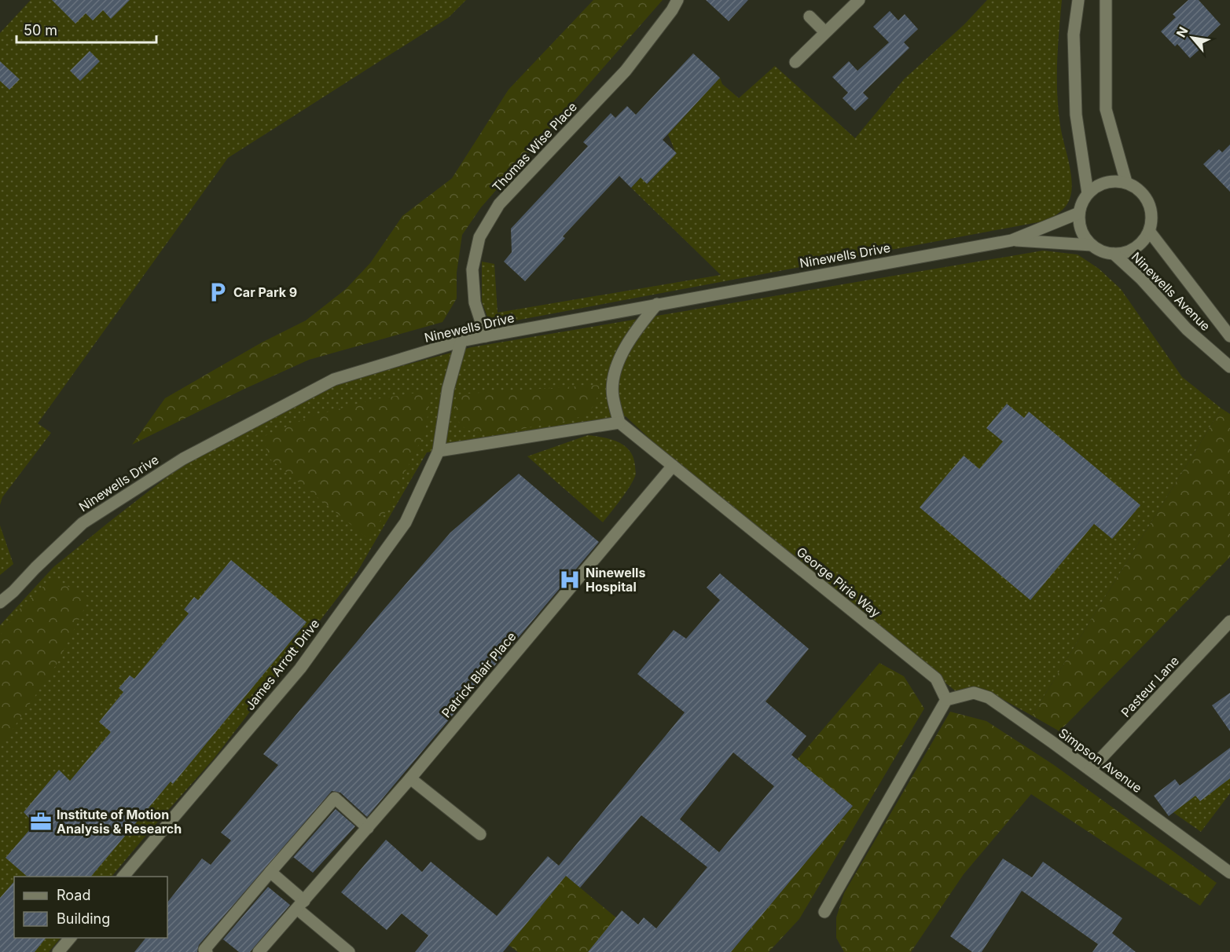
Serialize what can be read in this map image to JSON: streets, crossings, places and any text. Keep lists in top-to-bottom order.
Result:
{
  "streets": {
    "street": [
      "Thomas Wise Place",
      "Ninewells Drive",
      "Ninewells Avenue",
      "George Pirie Way",
      "James Arrott Drive",
      "Patrick Blair Place",
      "Pasteur Lane",
      "Simpson Avenue"
    ]
  },
  "crossings": [
    ["Thomas Wise Place", "Ninewells Drive"],
    ["Ninewells Drive", "Ninewells Avenue"],
    ["Ninewells Drive", "James Arrott Drive"],
    ["George Pirie Way", "Patrick Blair Place"],
    ["George Pirie Way", "Simpson Avenue"],
    ["Pasteur Lane", "Simpson Avenue"]
  ],
  "places": {
    "parking": ["Car Park 9"],
    "hospital": ["Ninewells Hospital"],
    "office": ["Institute of Motion Analysis & Research"]
  },
  "legend": ["Road", "Building"],
  "scale_bar": "50 m",
  "north": "top left"
}
